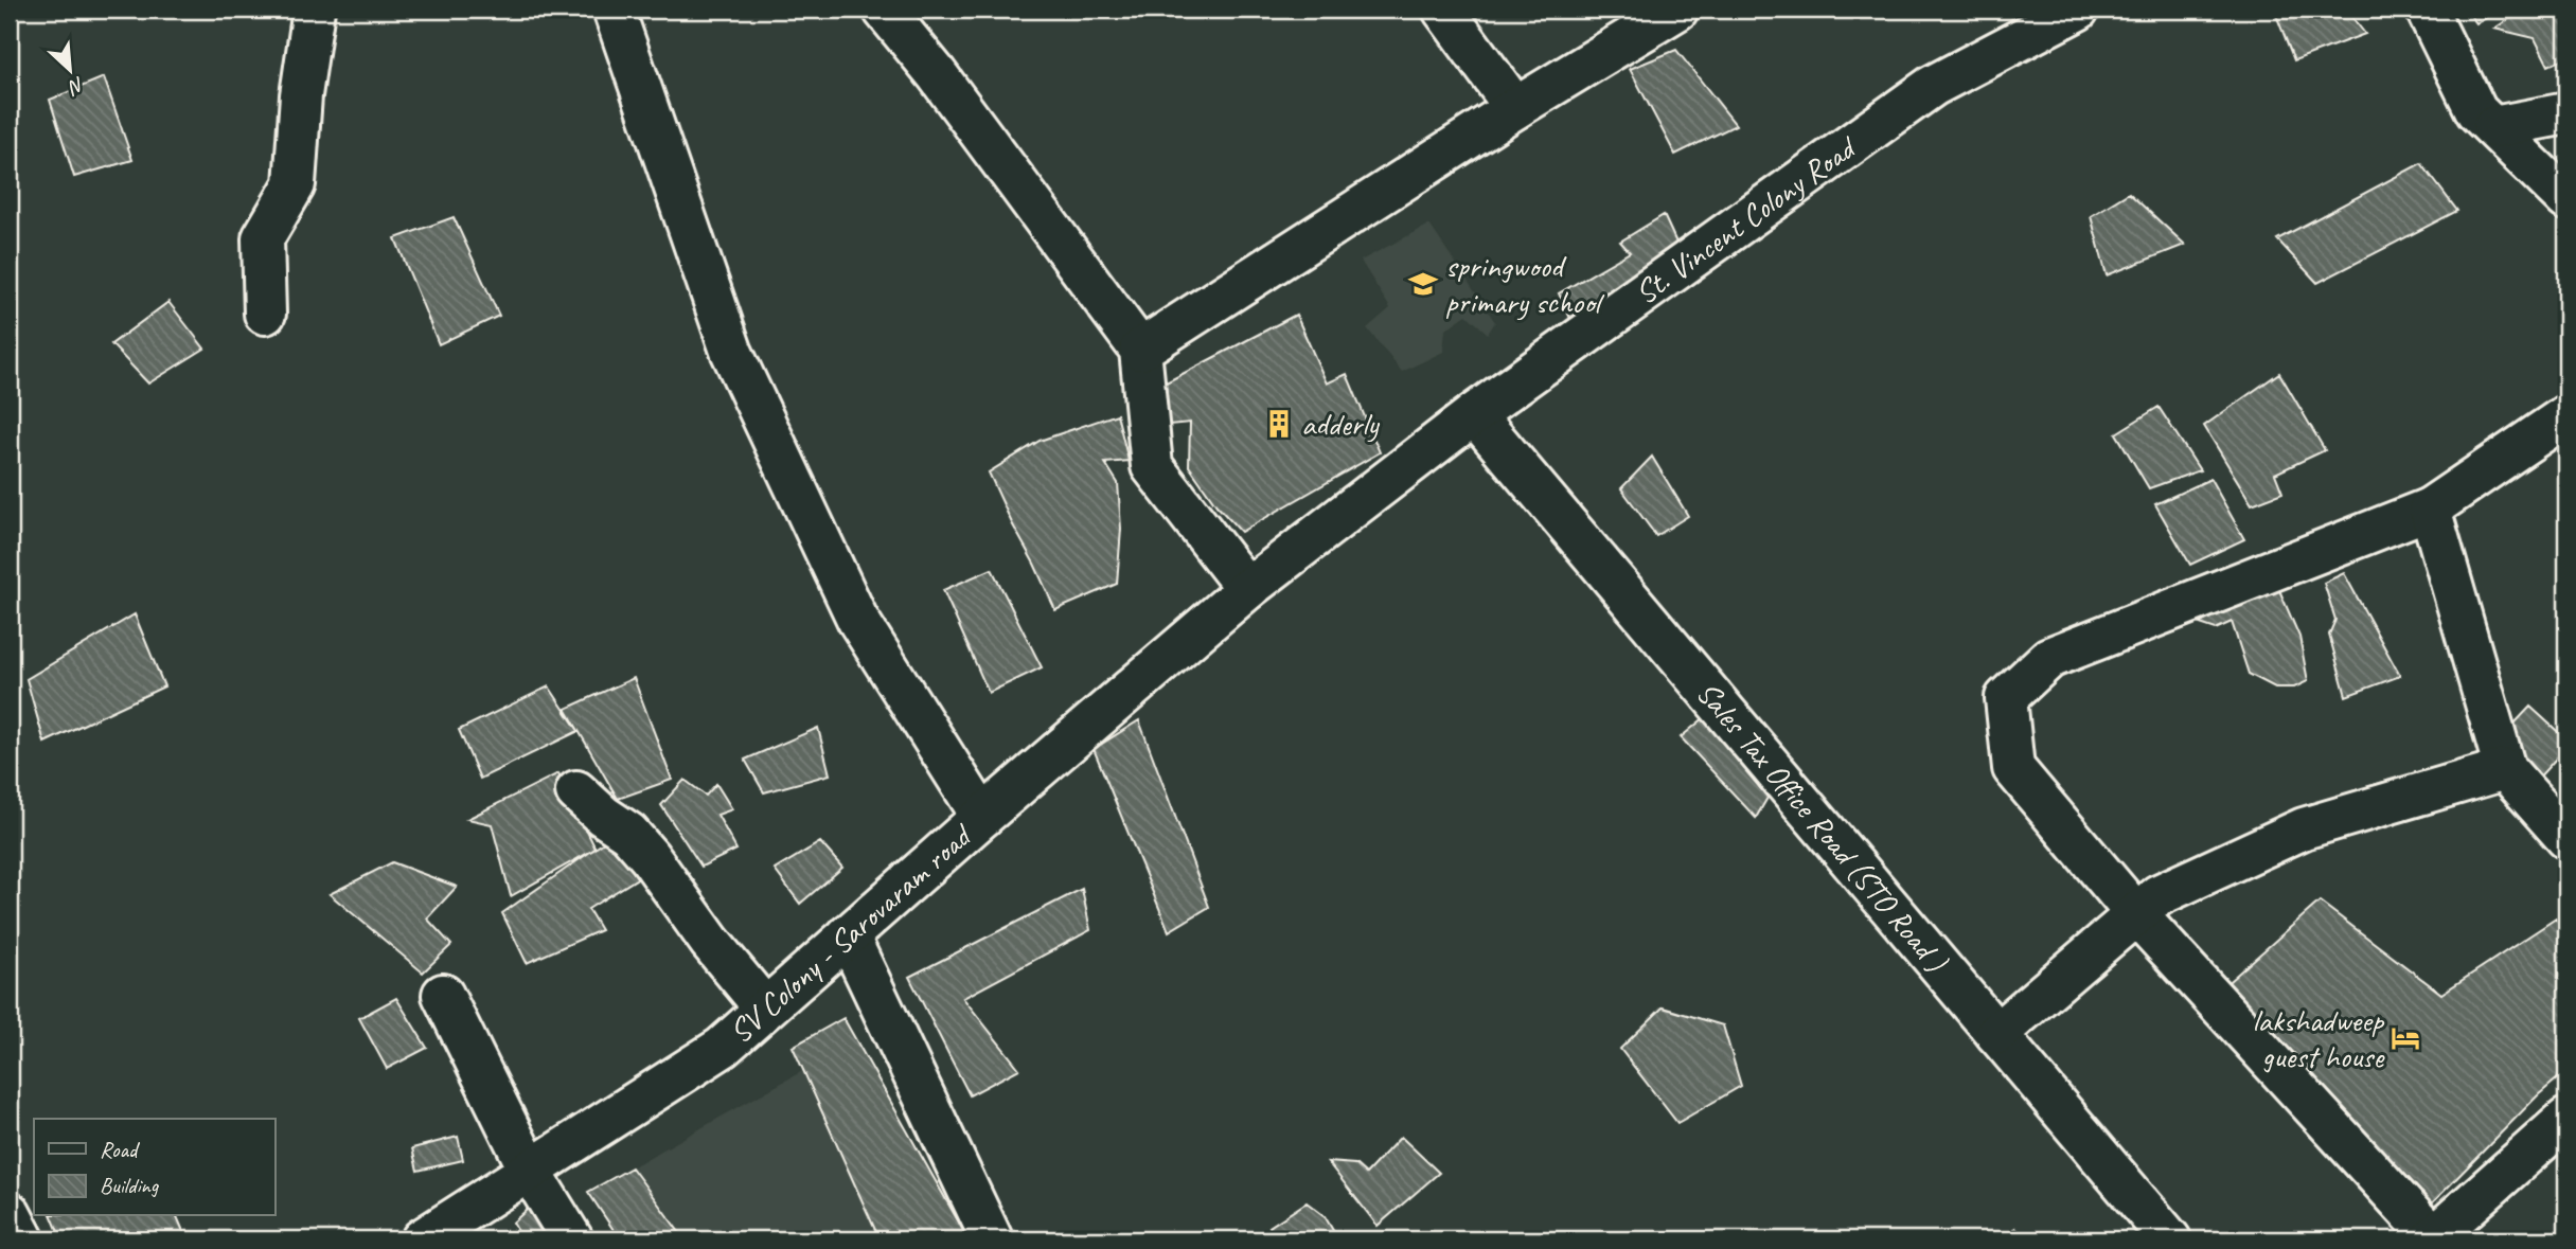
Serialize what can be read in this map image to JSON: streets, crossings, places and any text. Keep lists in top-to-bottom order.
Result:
{
  "streets": {
    "street": ["St. Vincent Colony Road", "Sales Tax Office Road (STO Road )", "SV Colony - Sarovaram road"]
  },
  "crossings": [
    ["St. Vincent Colony Road", "Sales Tax Office Road (STO Road )"],
    ["St. Vincent Colony Road", "SV Colony - Sarovaram road"]
  ],
  "places": {
    "school or university": ["springwood primary school"],
    "building": ["adderly"],
    "hotel": ["lakshadweep guest house"]
  },
  "legend": ["Road", "Building"],
  "north": "bottom right"
}
